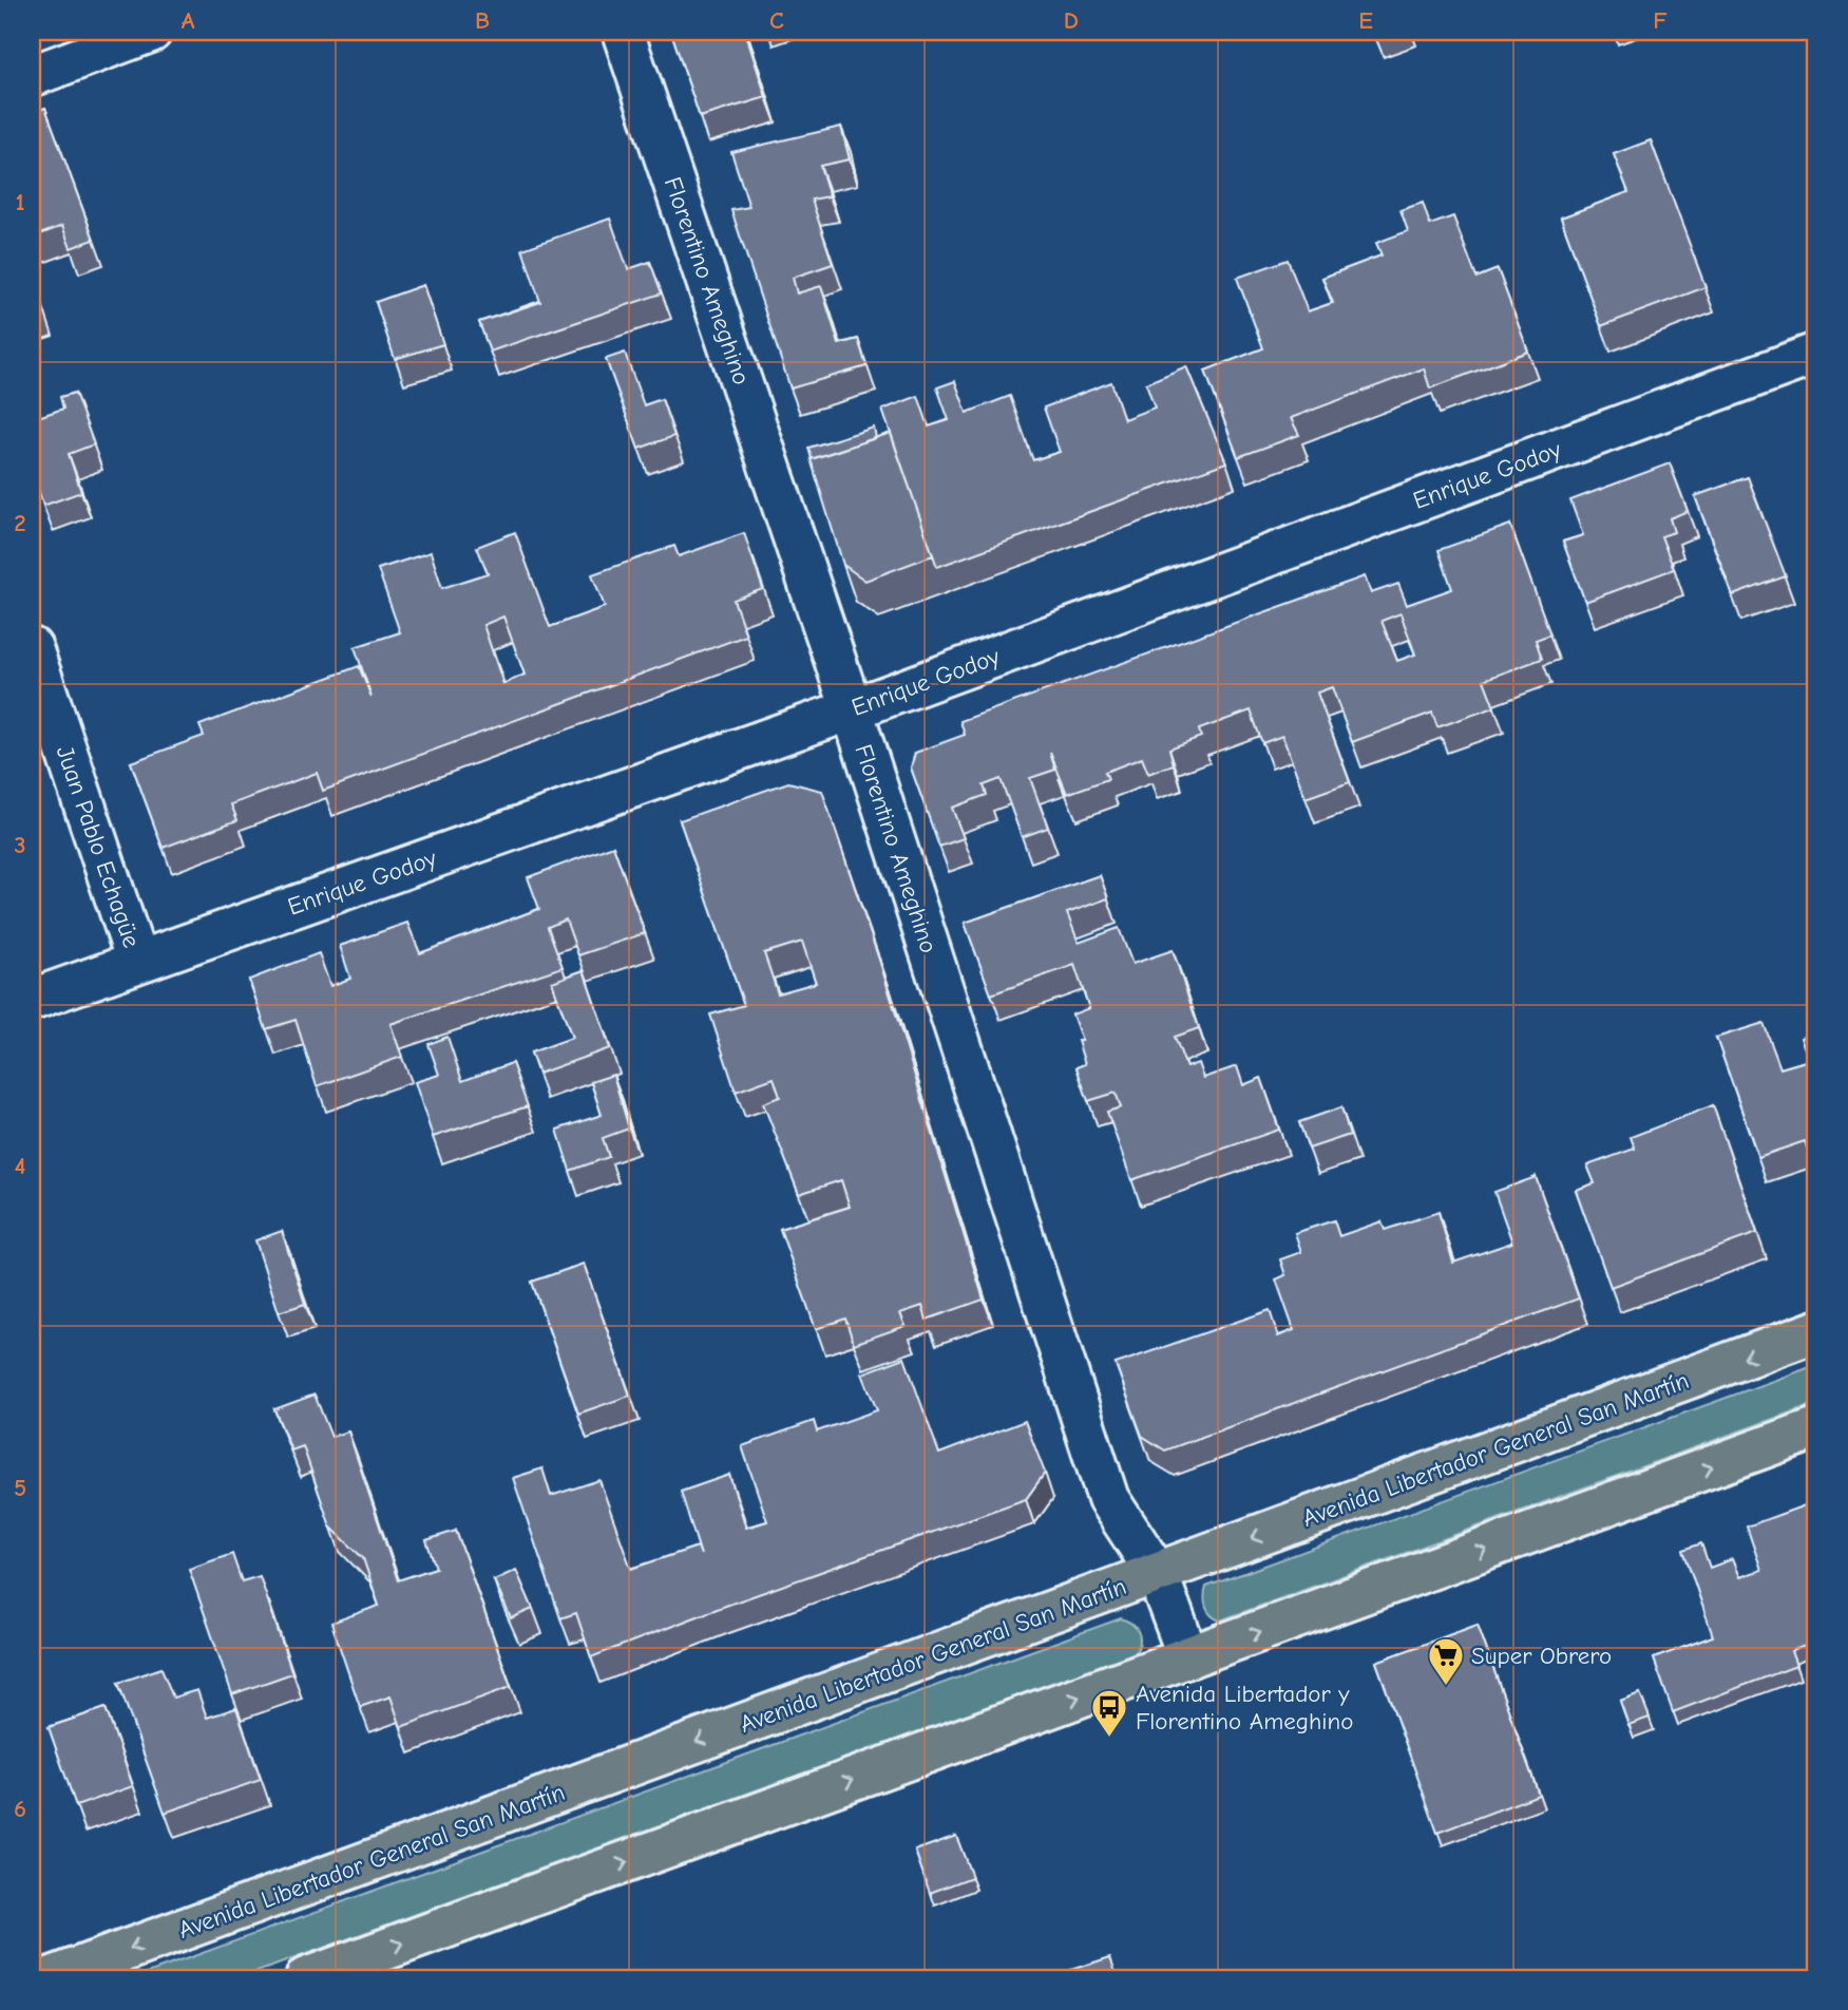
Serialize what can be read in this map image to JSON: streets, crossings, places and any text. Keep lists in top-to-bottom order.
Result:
{
  "streets": {
    "main road": ["Avenida Libertador General San Martín"],
    "street": ["Florentino Ameghino", "Enrique Godoy", "Juan Pablo Echagüe"]
  },
  "crossings": [
    ["Florentino Ameghino", "Enrique Godoy"],
    ["Florentino Ameghino", "Avenida Libertador General San Martín"],
    ["Enrique Godoy", "Juan Pablo Echagüe"]
  ],
  "places": {
    "supermarket": ["Super Obrero"],
    "bus stop": ["Avenida Libertador y Florentino Ameghino"]
  },
  "grid": {
    "columns": [
      "A",
      "B",
      "C",
      "D",
      "E",
      "F"
    ],
    "rows": [
      "1",
      "2",
      "3",
      "4",
      "5",
      "6"
    ]
  }
}
